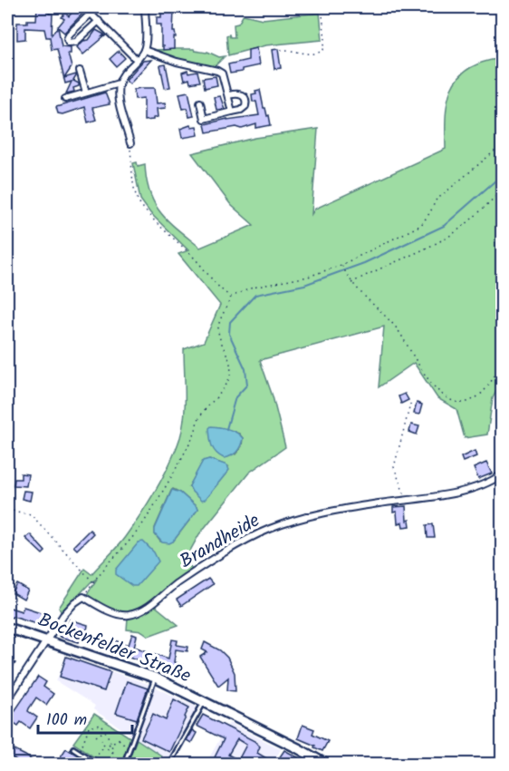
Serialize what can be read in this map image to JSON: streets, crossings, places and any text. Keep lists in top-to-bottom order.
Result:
{
  "streets": {
    "main road": ["Bockenfelder Straße"],
    "street": ["Brandheide"]
  },
  "scale_bar": "100 m"
}
